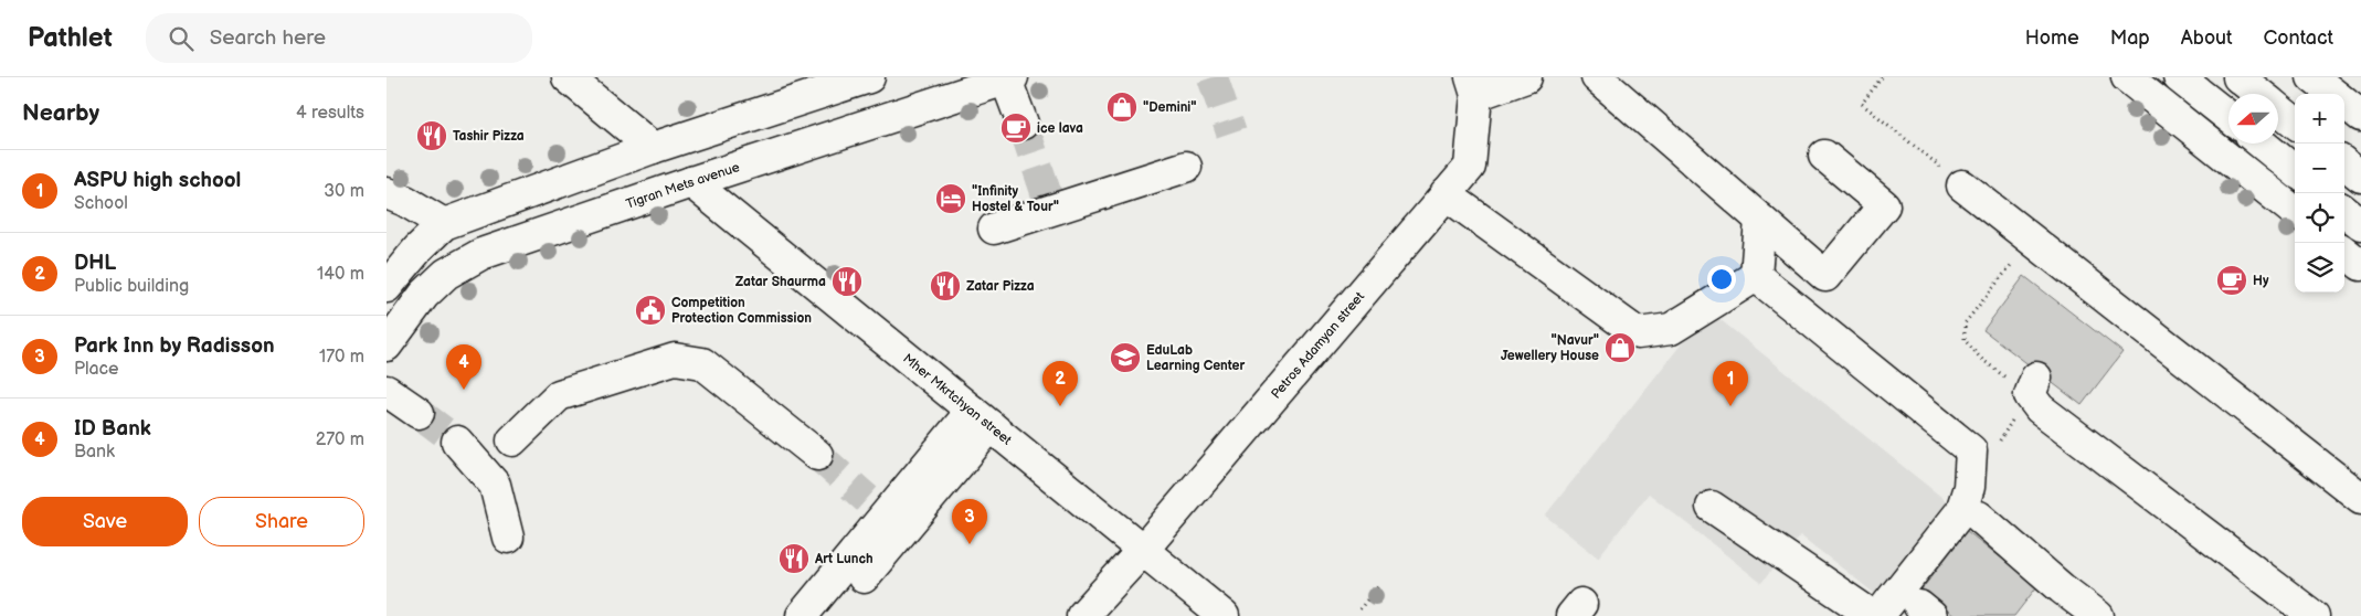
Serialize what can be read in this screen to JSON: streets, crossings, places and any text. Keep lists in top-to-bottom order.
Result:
{
  "streets": {
    "main road": ["Tigran Mets avenue", "Petros Adamyan street", "Mher Mkrtchyan street"]
  },
  "crossings": [
    ["Tigran Mets avenue", "Mher Mkrtchyan street"],
    ["Petros Adamyan street", "Mher Mkrtchyan street"]
  ],
  "places": {
    "shop": ["\"Demini\"", "\"Navur\" Jewellery House"],
    "cafe": ["ice lava", "Hy"],
    "restaurant": [
      "Tashir Pizza",
      "Zatar Shaurma",
      "Zatar Pizza",
      "Art Lunch"
    ],
    "hotel": ["\"Infinity Hostel & Tour\""],
    "public building": ["Competition Protection Commission"],
    "school or university": ["EduLab Learning Center"]
  },
  "north": "left",
  "page": {
    "header": "Pathlet",
    "search": "Search here",
    "nav": [
      "Home",
      "Map",
      "About",
      "Contact"
    ],
    "heading": ["Nearby", "4 results"],
    "map_buttons": ["+", "−"],
    "list": [
      {
        "mark": "1",
        "name": "ASPU high school",
        "note": "School",
        "value": "30 m"
      },
      {
        "mark": "2",
        "name": "DHL",
        "note": "Public building",
        "value": "140 m"
      },
      {
        "mark": "3",
        "name": "Park Inn by Radisson",
        "note": "Place",
        "value": "170 m"
      },
      {
        "mark": "4",
        "name": "ID Bank",
        "note": "Bank",
        "value": "270 m"
      }
    ],
    "pins": [
      "4",
      "1",
      "2",
      "3"
    ],
    "buttons": ["Save", "Share"]
  }
}
